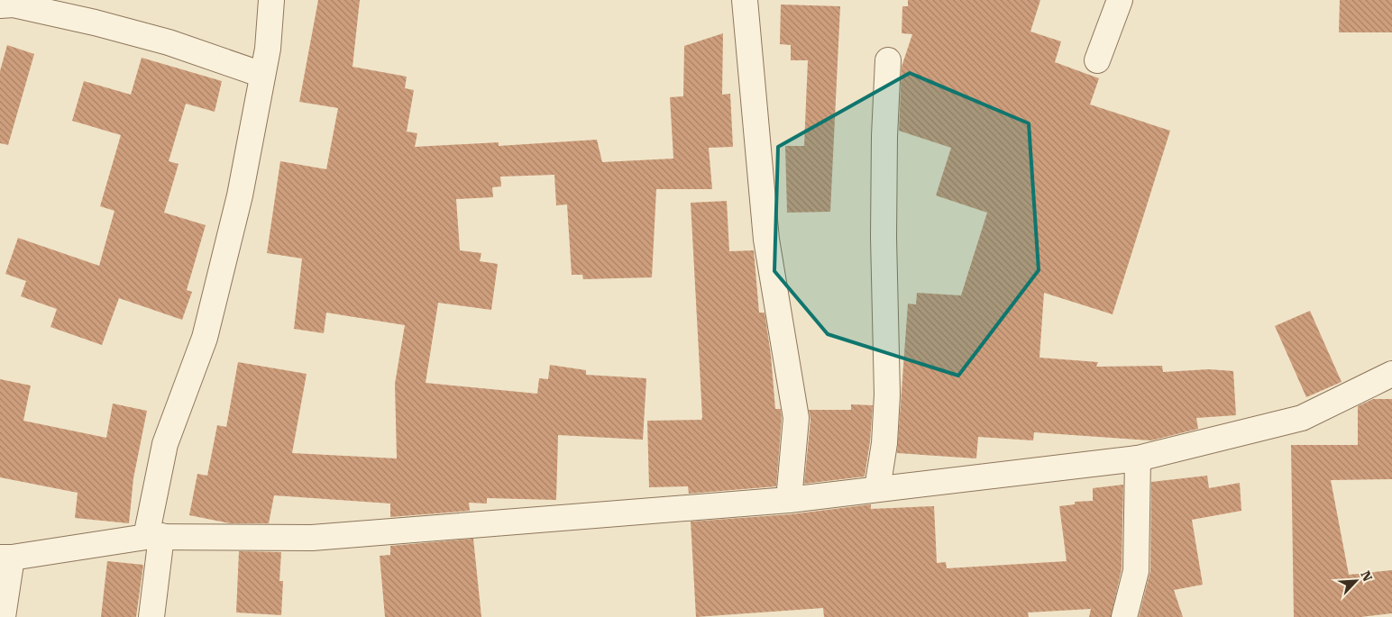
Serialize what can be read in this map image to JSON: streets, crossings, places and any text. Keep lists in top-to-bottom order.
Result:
{
  "north": "top right"
}
